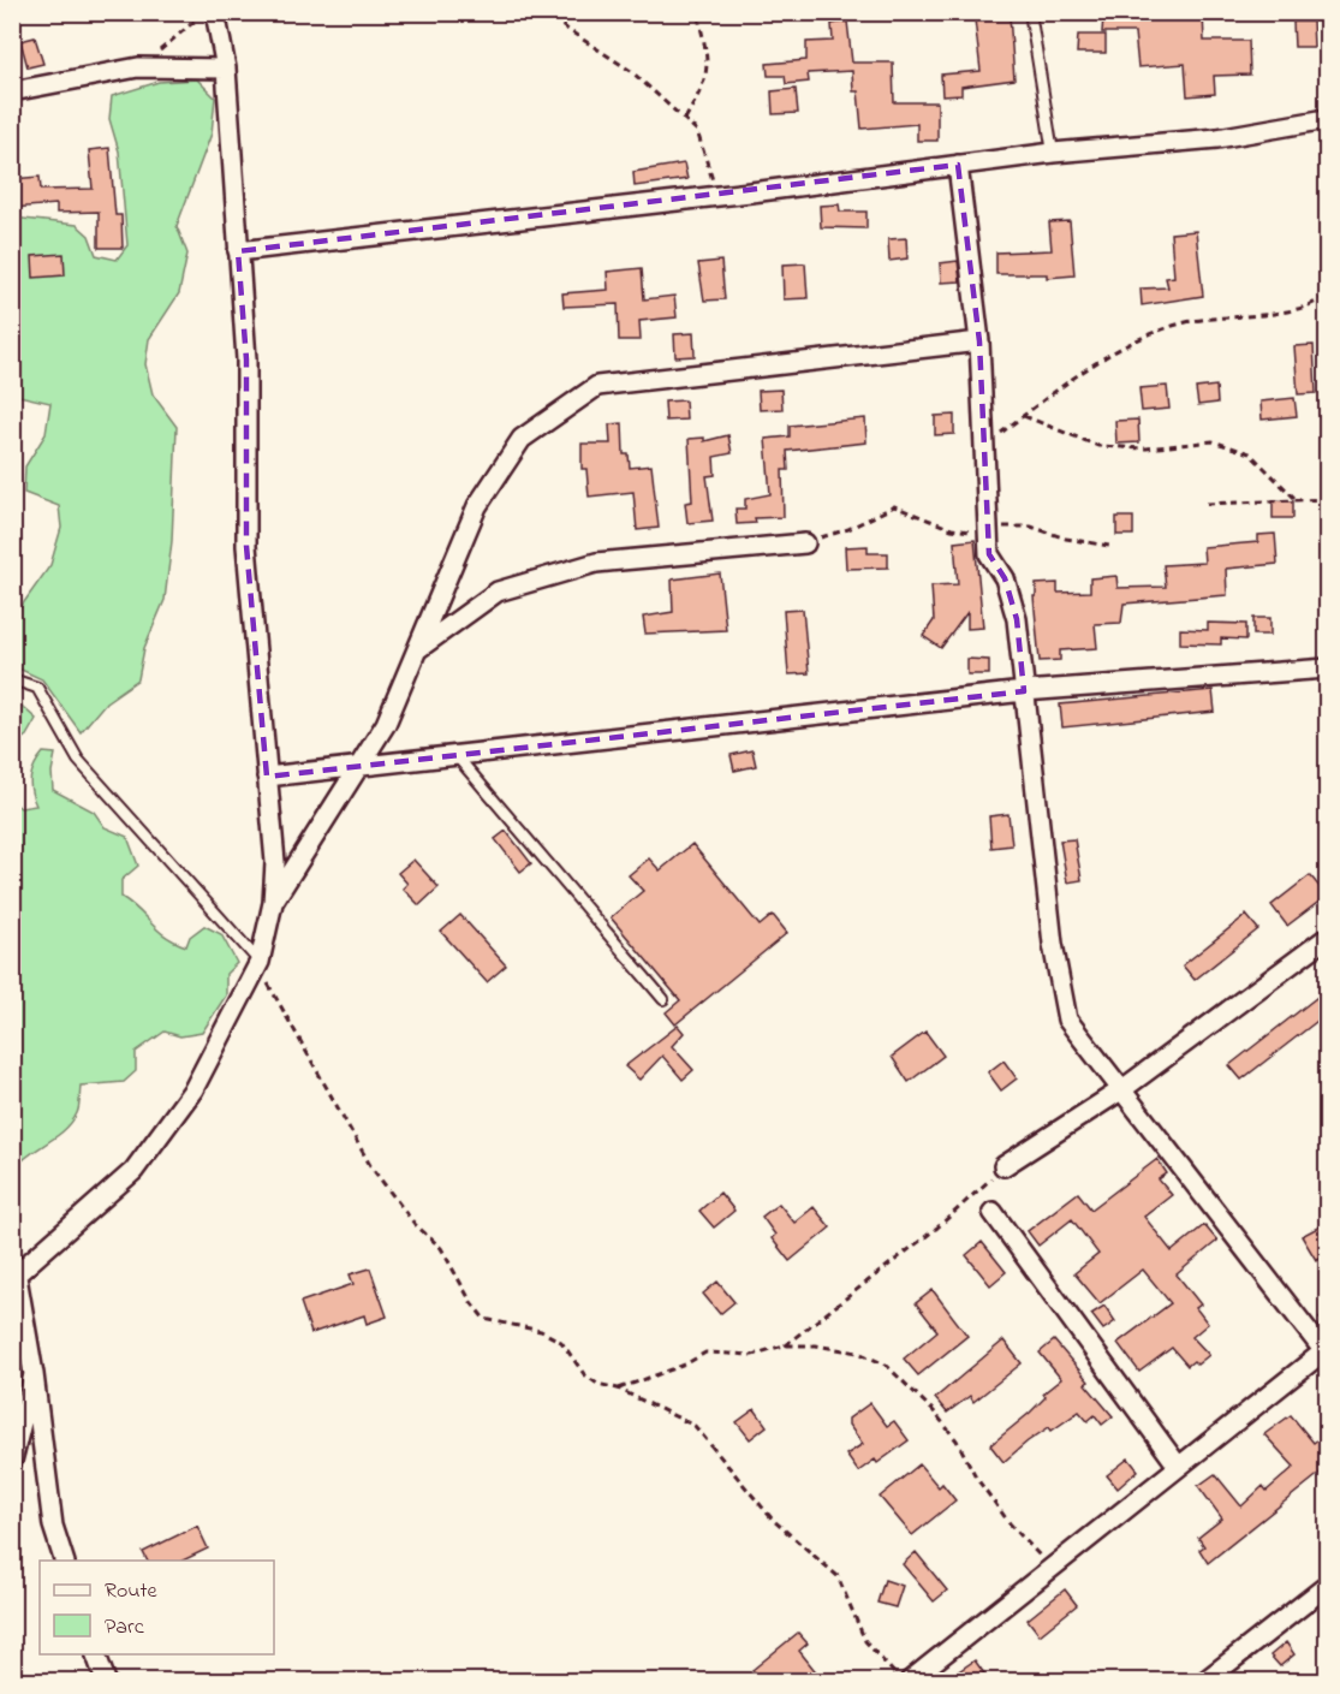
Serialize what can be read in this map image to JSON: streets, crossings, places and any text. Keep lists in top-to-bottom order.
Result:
{
  "legend": ["Route", "Parc"]
}
